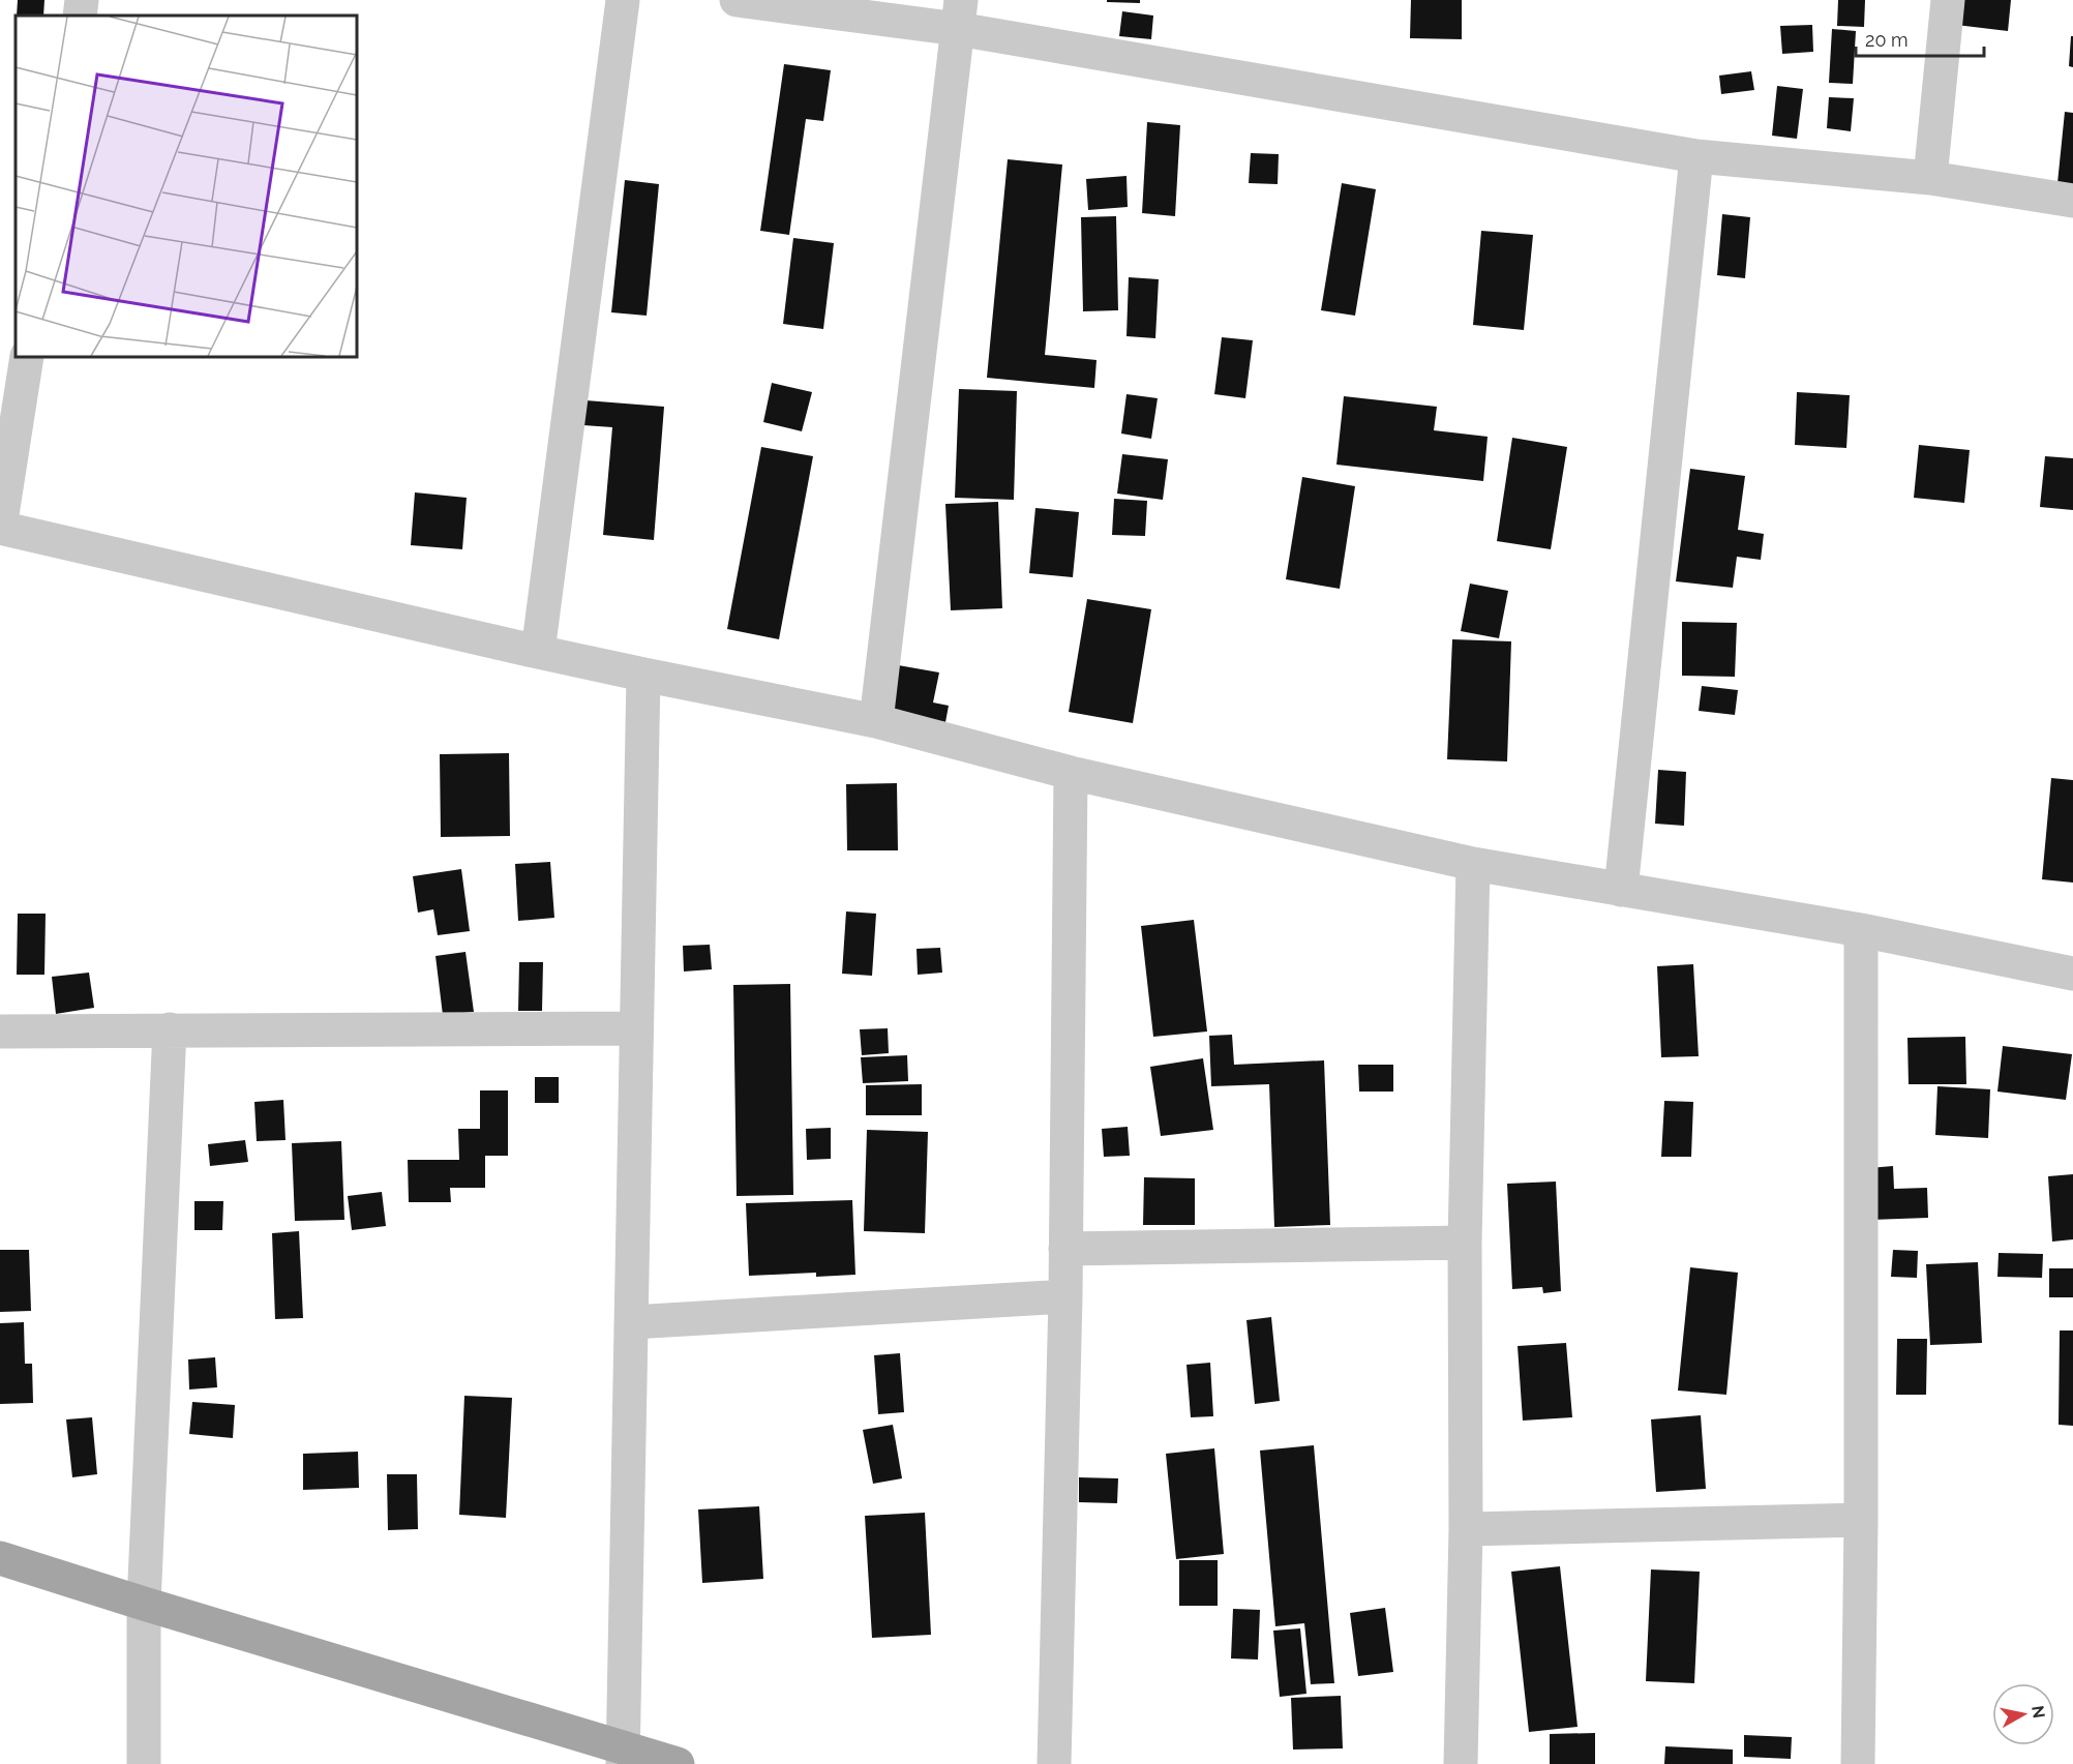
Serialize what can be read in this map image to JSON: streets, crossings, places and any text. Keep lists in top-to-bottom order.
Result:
{
  "scale_bar": "20 m",
  "north": "right"
}
